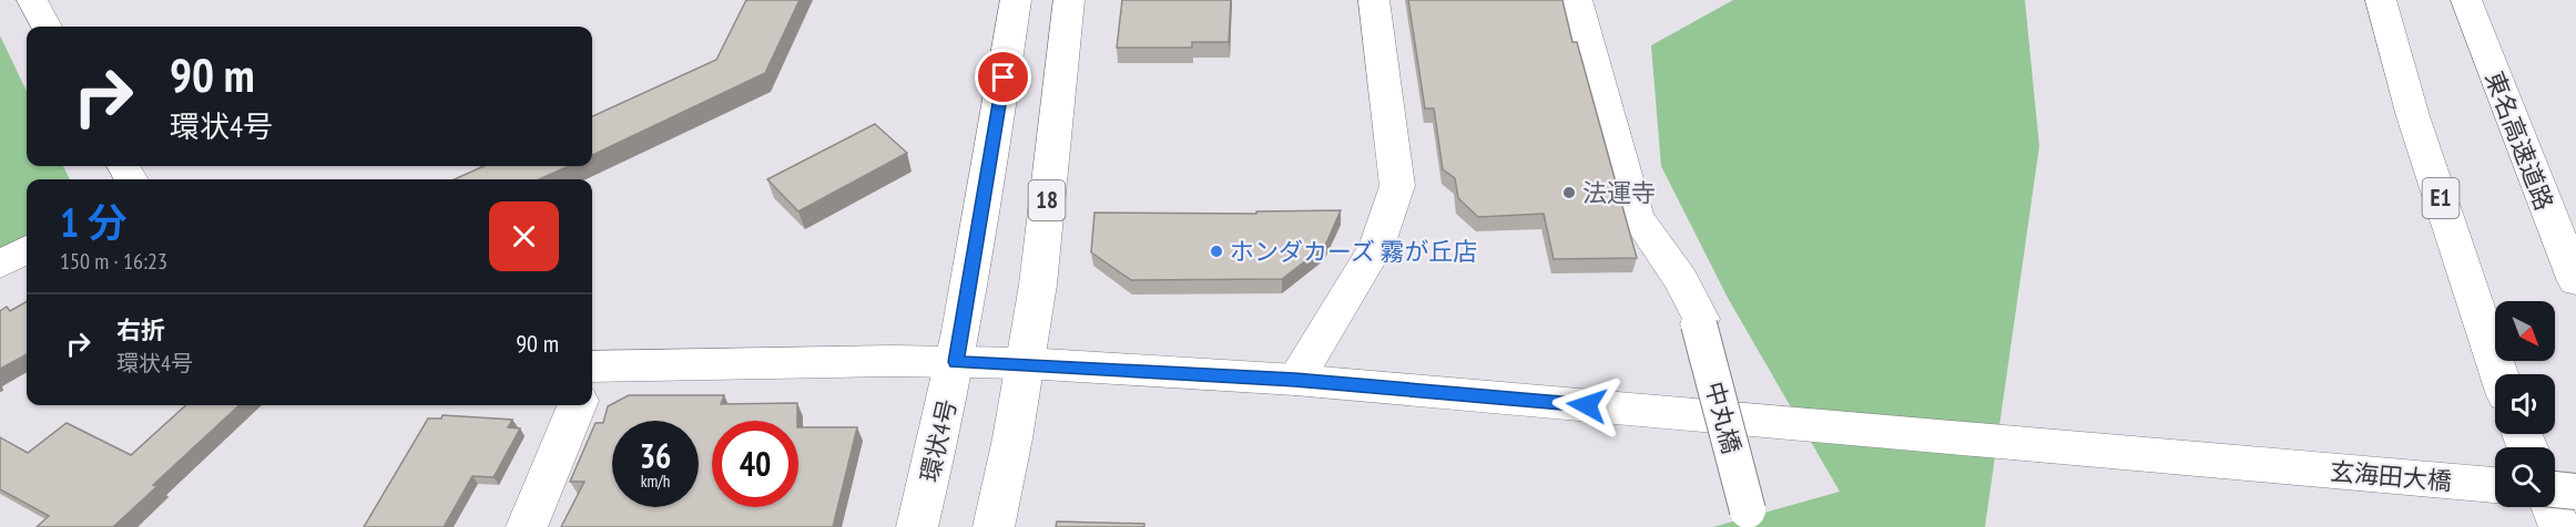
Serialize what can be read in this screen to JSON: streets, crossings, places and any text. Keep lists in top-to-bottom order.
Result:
{
  "streets": {
    "main road": [
      "東名高速道路",
      "E1",
      "18",
      "中丸橋",
      "環状4号",
      "玄海田大橋"
    ]
  },
  "crossings": [
    ["18", "玄海田大橋"],
    ["環状4号", "玄海田大橋"]
  ],
  "places": ["法運寺", "ホンダカーズ 霧が丘店"],
  "north": "bottom right",
  "page": {
    "turn": ["90 m", "環状4号"],
    "heading": ["1 分", "150 m · 16:23"],
    "list": [
      {
        "name": "右折",
        "note": "環状4号",
        "value": "90 m"
      }
    ],
    "speed": "36 km/h",
    "limit": "40"
  }
}
